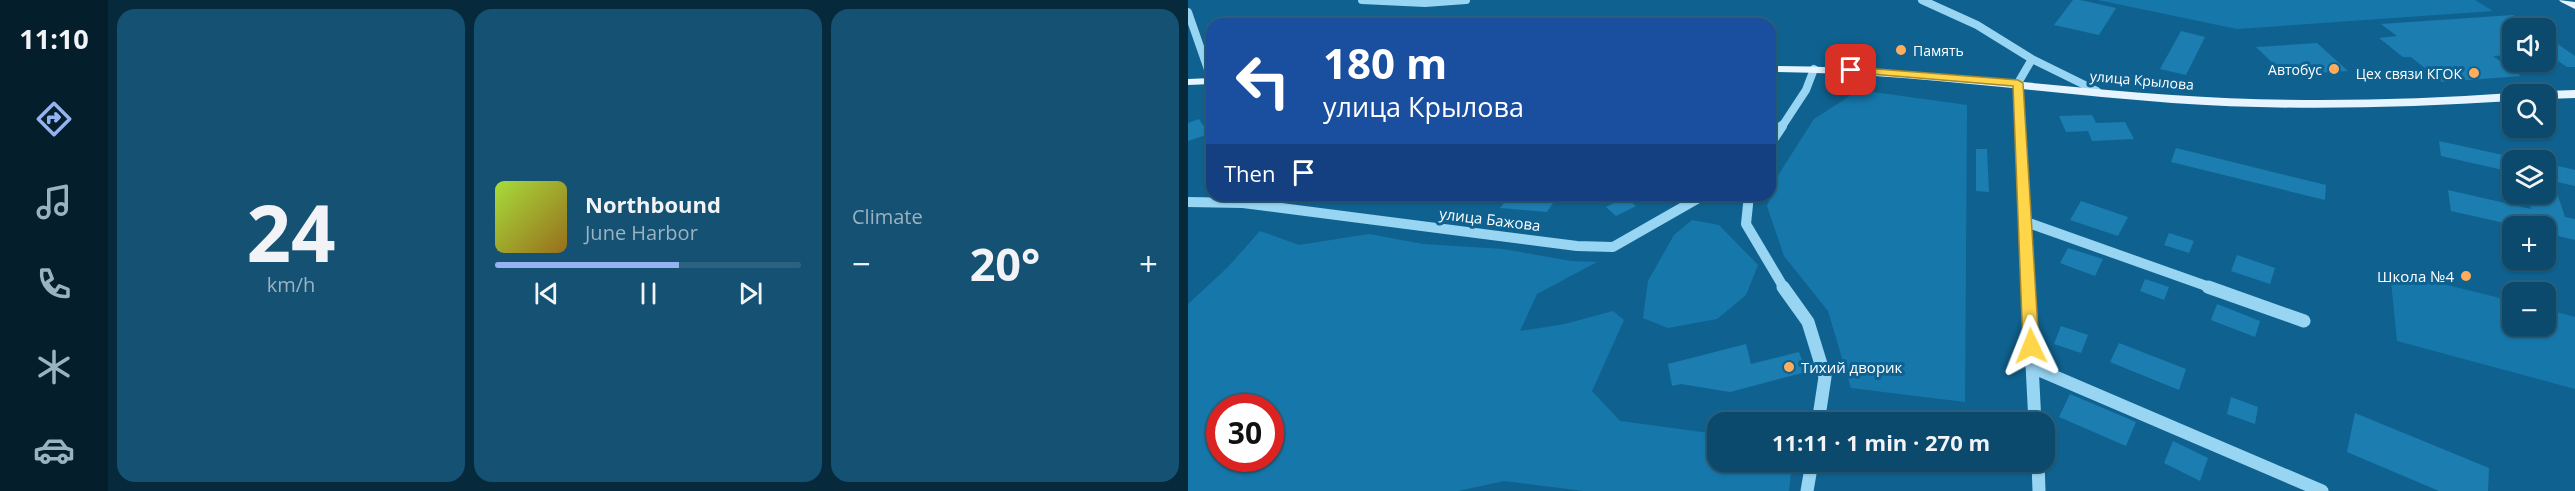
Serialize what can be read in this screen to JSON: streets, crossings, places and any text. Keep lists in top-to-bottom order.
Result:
{
  "streets": {
    "main road": ["улица Крылова"],
    "street": ["улица Бажова"]
  },
  "places": [
    "Память",
    "Автобус",
    "Цех связи КГОК",
    "Школа №4",
    "Тихий дворик"
  ],
  "page": {
    "tabs": "11:10",
    "tile": [
      ["24", "km/h"],
      "Climate"
    ],
    "map_buttons": ["+", "−"],
    "turn": ["180 m", "улица Крылова"],
    "then": "Then",
    "song": ["Northbound", "June Harbor"],
    "heat": ["−", "20°", "+"],
    "limit": "30",
    "trip": "11:11 · 1 min · 270 m"
  }
}
